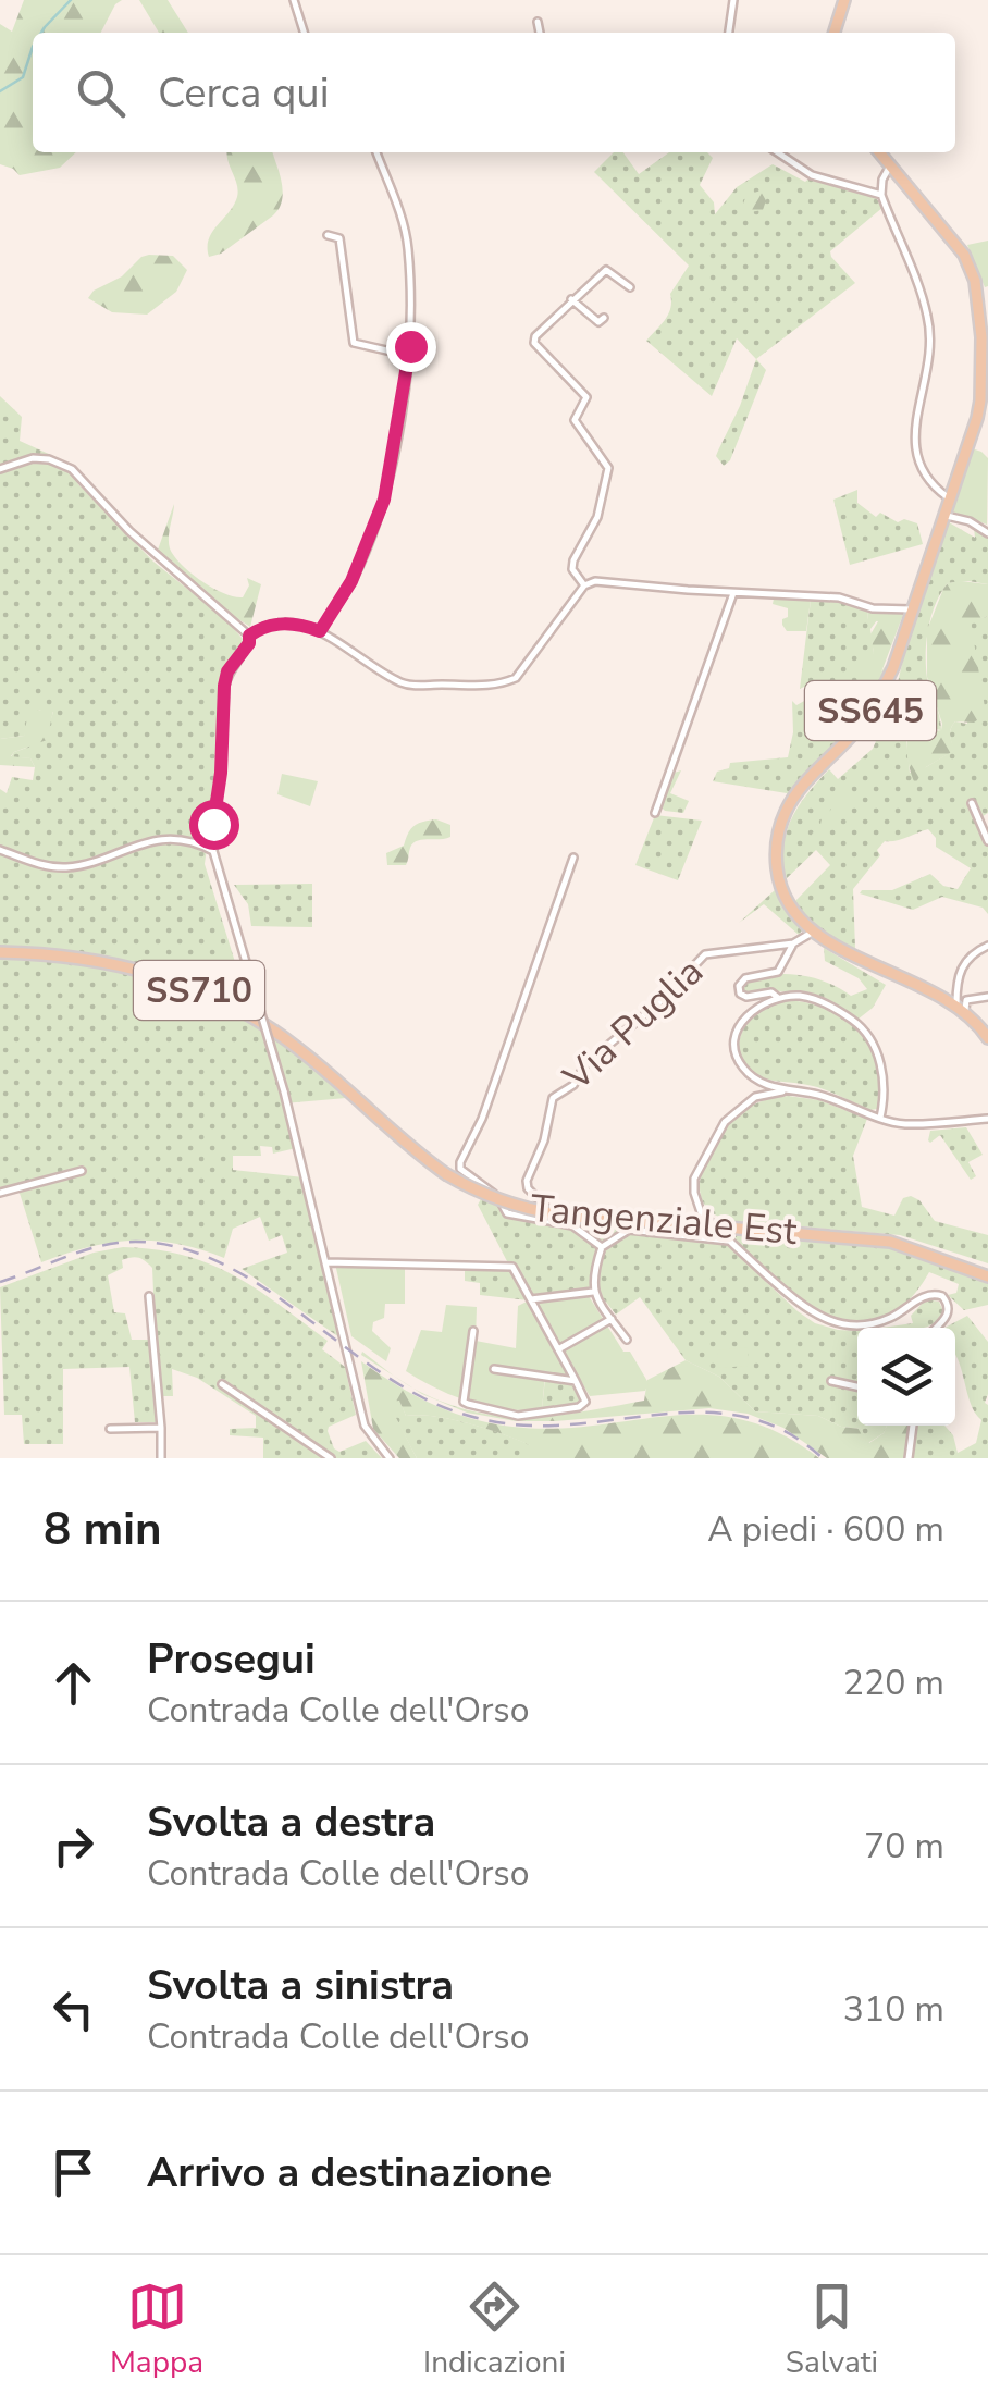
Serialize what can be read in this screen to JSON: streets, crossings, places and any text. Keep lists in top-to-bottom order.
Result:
{
  "streets": {
    "main road": ["SS645", "SS710", "Tangenziale Est"],
    "street": ["Via Puglia"]
  },
  "crossings": [
    ["SS645", "Via Puglia"]
  ],
  "page": {
    "search": "Cerca qui",
    "heading": ["8 min", "A piedi · 600 m"],
    "list": [
      ["Prosegui", "Contrada Colle dell'Orso", "220 m"],
      ["Svolta a destra", "Contrada Colle dell'Orso", "70 m"],
      ["Svolta a sinistra", "Contrada Colle dell'Orso", "310 m"],
      "Arrivo a destinazione"
    ],
    "nav": ["Mappa", "Indicazioni", "Salvati"]
  }
}
